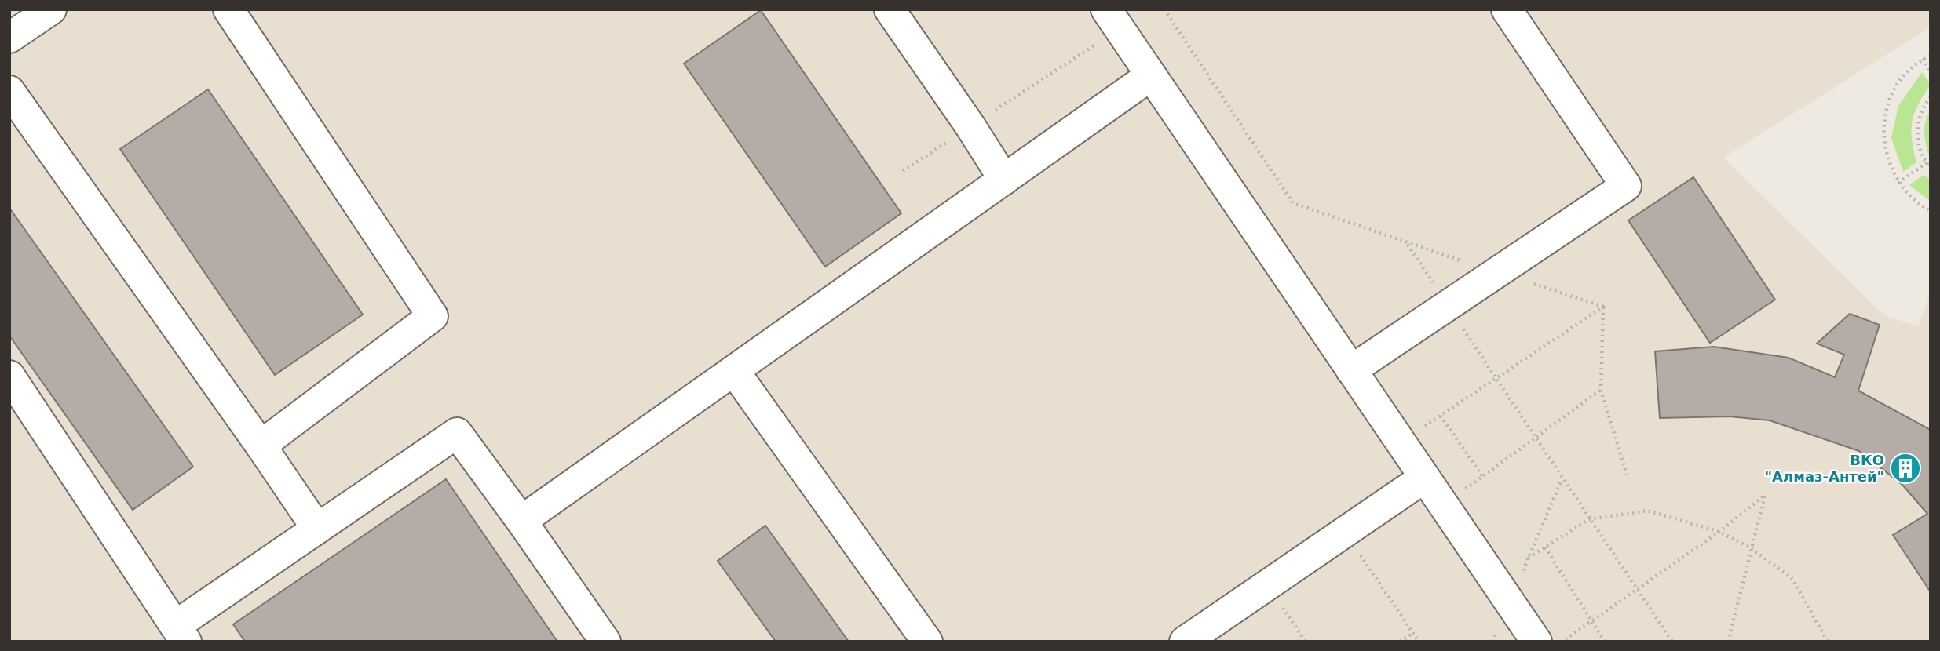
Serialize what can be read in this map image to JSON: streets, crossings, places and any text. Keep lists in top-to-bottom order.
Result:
{
  "places": {
    "building": ["ВКО \"Алмаз-Антей\""]
  }
}
